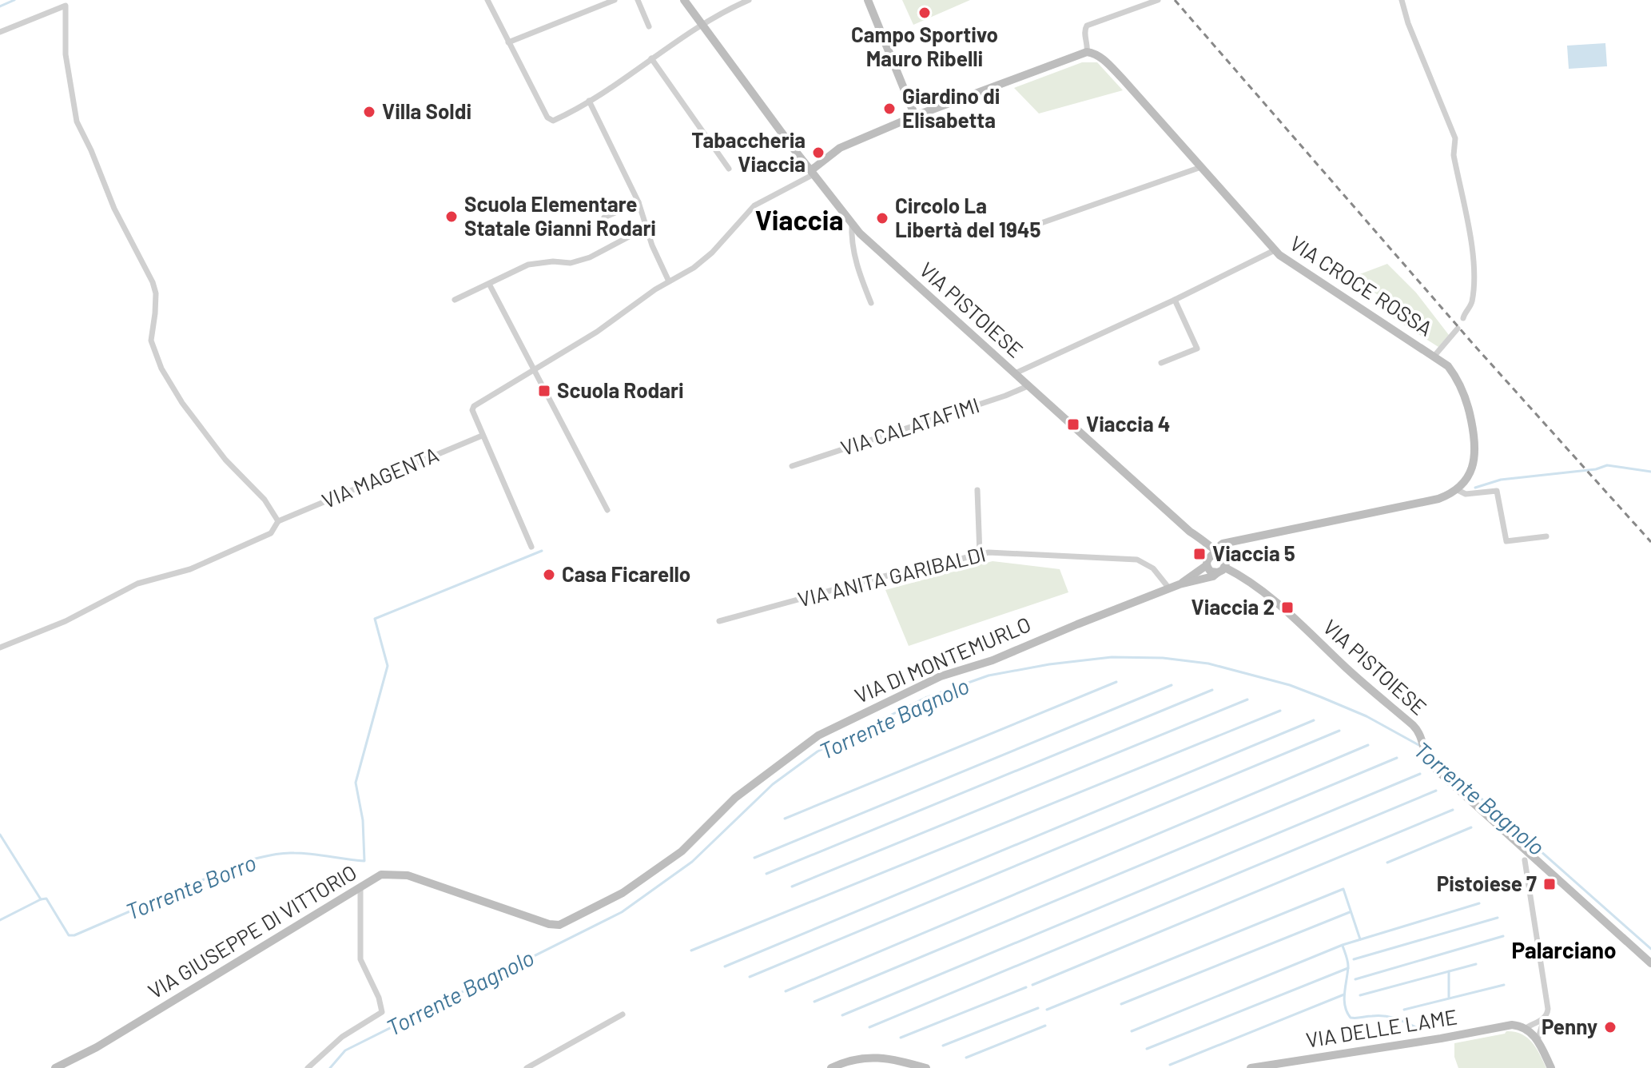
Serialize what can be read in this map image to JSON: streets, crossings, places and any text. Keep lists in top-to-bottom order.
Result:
{
  "streets": {
    "street": [
      "VIA CROCE ROSSA",
      "VIA PISTOIESE",
      "VIA CALATAFIMI",
      "VIA MAGENTA",
      "VIA ANITA GARIBALDI",
      "VIA DI MONTEMURLO",
      "VIA GIUSEPPE DI VITTORIO",
      "VIA DELLE LAME"
    ]
  },
  "crossings": [
    ["VIA PISTOIESE", "VIA CALATAFIMI"],
    ["VIA PISTOIESE", "VIA DI MONTEMURLO"],
    ["VIA ANITA GARIBALDI", "VIA DI MONTEMURLO"],
    ["VIA DI MONTEMURLO", "VIA GIUSEPPE DI VITTORIO"]
  ],
  "districts": ["Viaccia", "Palarciano"],
  "water": ["Torrente Bagnolo", "Torrente Borro"],
  "places": {
    "other": [
      "Campo Sportivo Mauro Ribelli",
      "Giardino di Elisabetta",
      "Villa Soldi",
      "Tabaccheria Viaccia",
      "Scuola Elementare Statale Gianni Rodari",
      "Circolo La Libertà del 1945",
      "Casa Ficarello",
      "Penny"
    ],
    "transit": [
      "Scuola Rodari",
      "Viaccia 4",
      "Viaccia 5",
      "Viaccia 2",
      "Pistoiese 7"
    ]
  }
}
